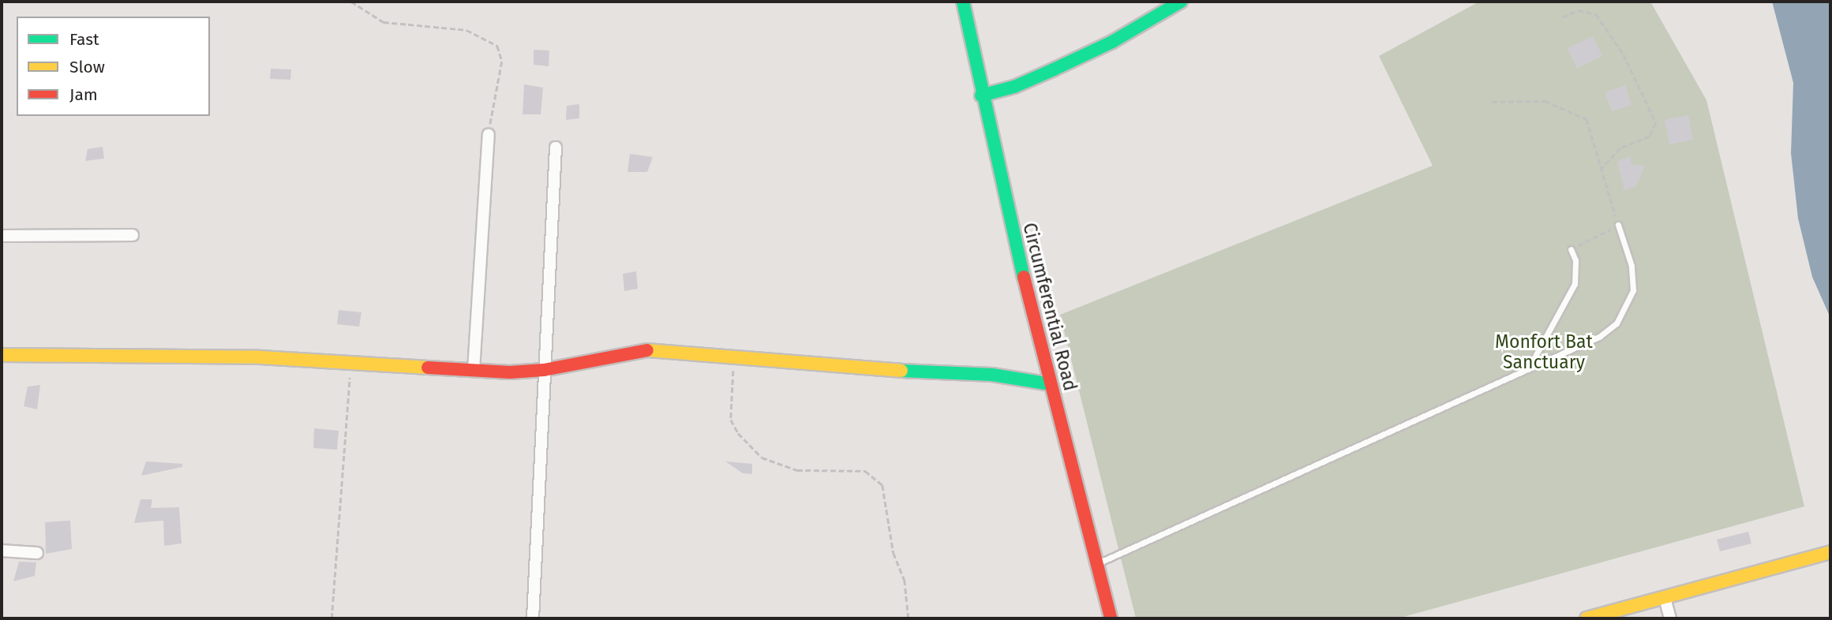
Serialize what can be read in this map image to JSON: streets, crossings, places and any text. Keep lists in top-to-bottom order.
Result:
{
  "streets": {
    "street": ["Circumferential Road"]
  },
  "parks": ["Monfort Bat Sanctuary"],
  "legend": ["Fast", "Slow", "Jam"]
}
